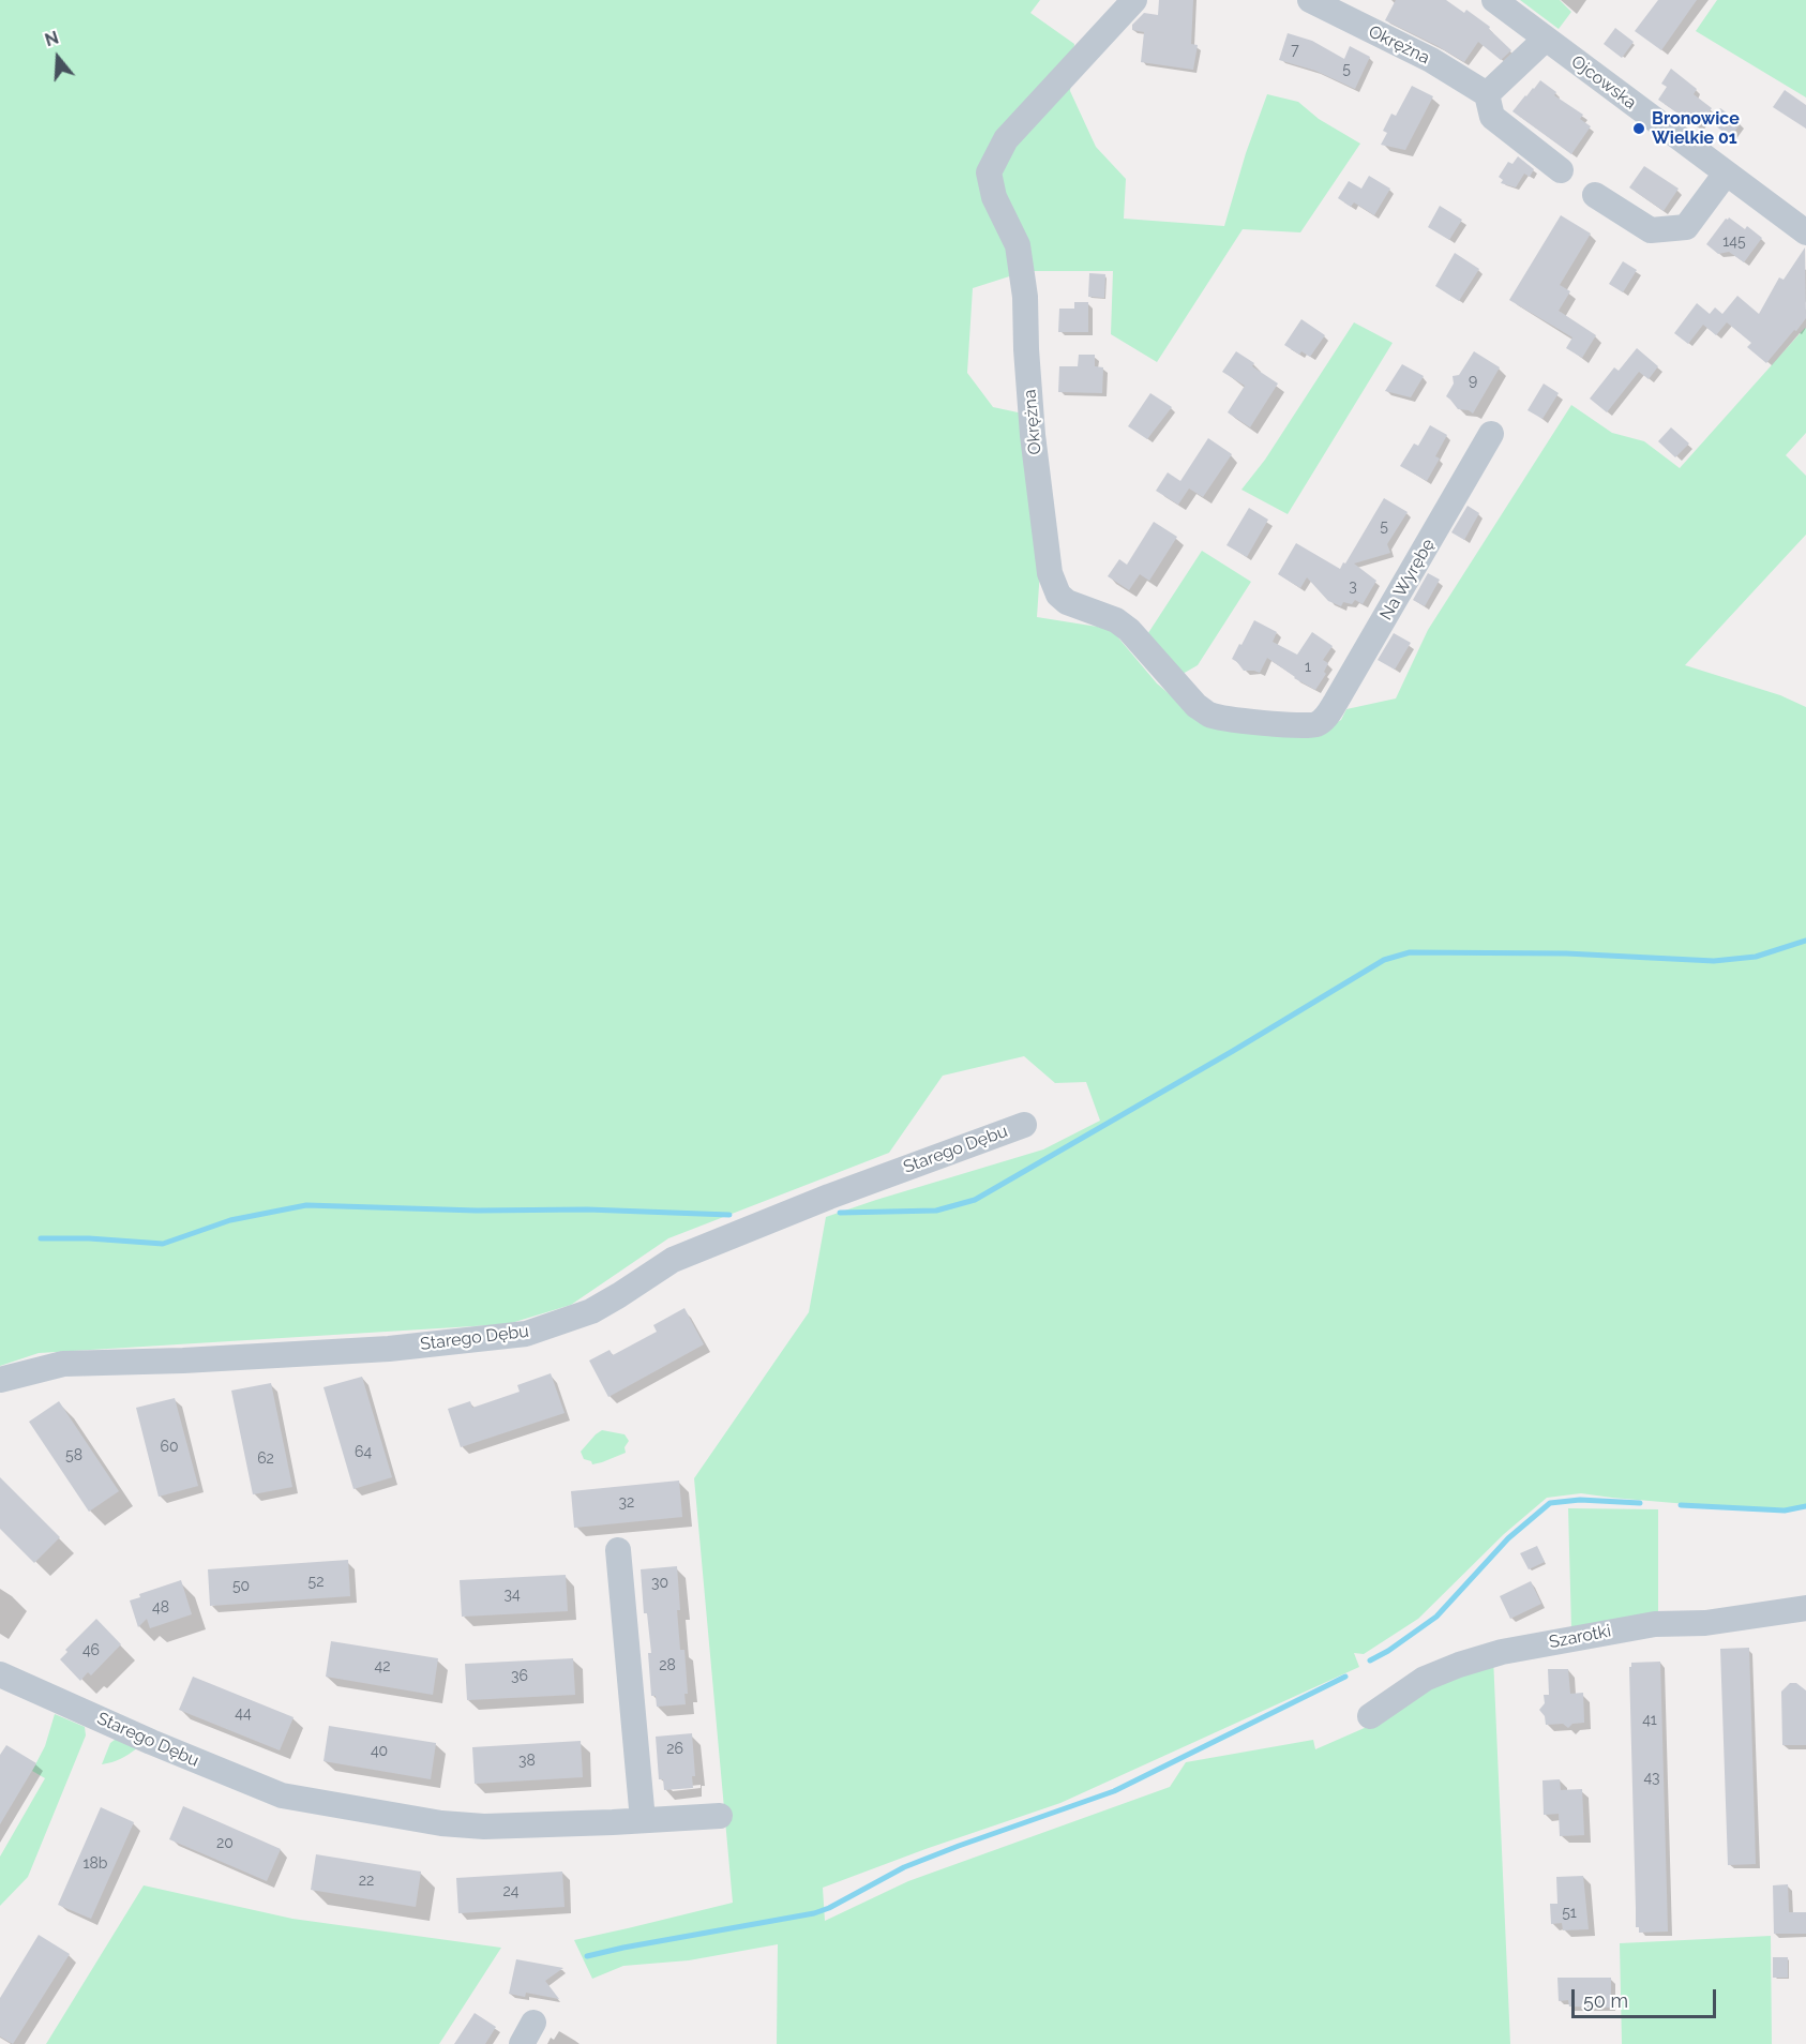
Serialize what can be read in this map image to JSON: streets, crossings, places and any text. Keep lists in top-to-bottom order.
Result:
{
  "streets": {
    "street": [
      "Okrężna",
      "Ojcowska",
      "Na Wyrębę",
      "Starego Dębu",
      "Szarotki"
    ]
  },
  "crossings": [
    ["Okrężna", "Na Wyrębę"]
  ],
  "places": ["Bronowice Wielkie 01"],
  "house_numbers": [
    "7",
    "5",
    "145",
    "9",
    "5",
    "3",
    "1",
    "60",
    "64",
    "58",
    "62",
    "32",
    "52",
    "30",
    "50",
    "34",
    "48",
    "46",
    "28",
    "42",
    "36",
    "44",
    "41",
    "26",
    "40",
    "38",
    "43",
    "20",
    "18b",
    "22",
    "24",
    "51"
  ],
  "scale_bar": "50 m",
  "north": "top"
}
